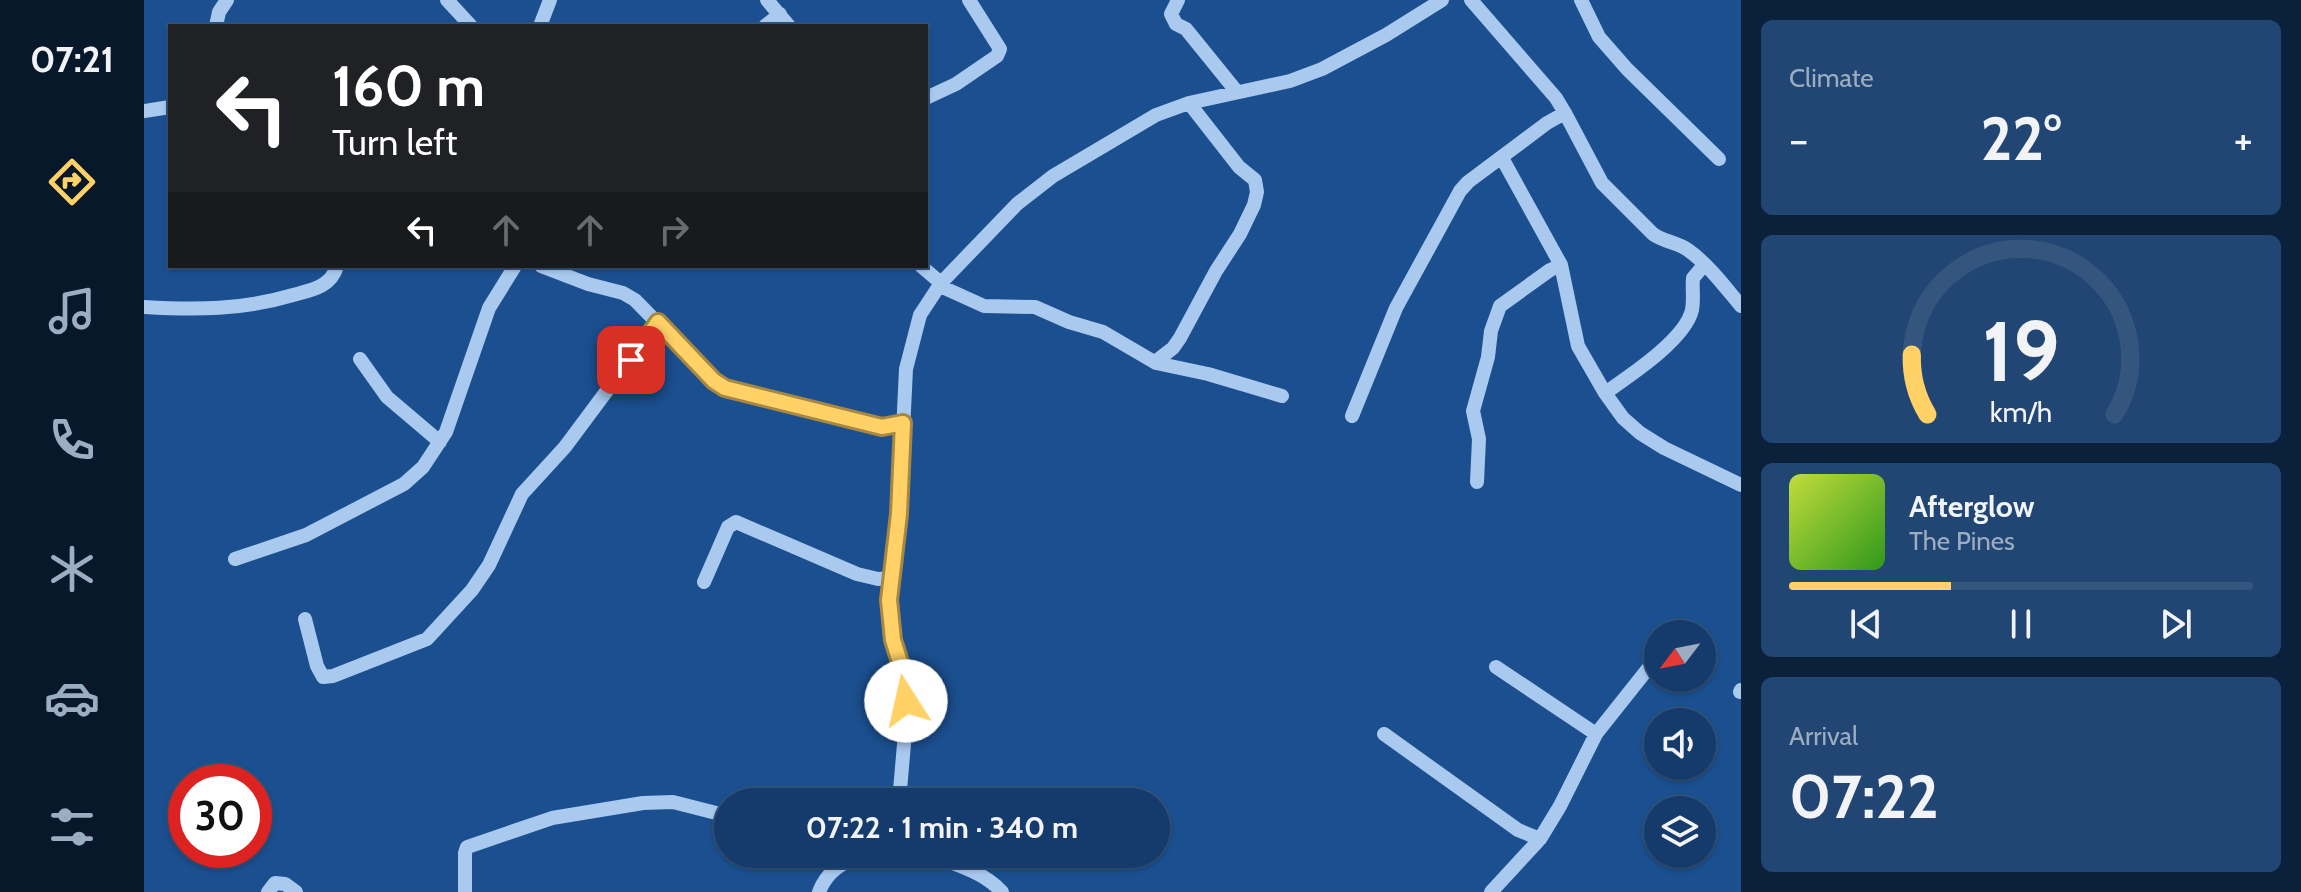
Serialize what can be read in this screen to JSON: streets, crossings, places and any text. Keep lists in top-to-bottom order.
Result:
{
  "north": "bottom left",
  "page": {
    "tabs": "07:21",
    "tile": [
      "Climate",
      ["Arrival", "07:22"]
    ],
    "turn": ["160 m", "Turn left"],
    "heat": ["−", "22°", "+"],
    "song": ["Afterglow", "The Pines"],
    "limit": "30",
    "trip": "07:22 · 1 min · 340 m",
    "gauge": ["19", "km/h"]
  }
}
